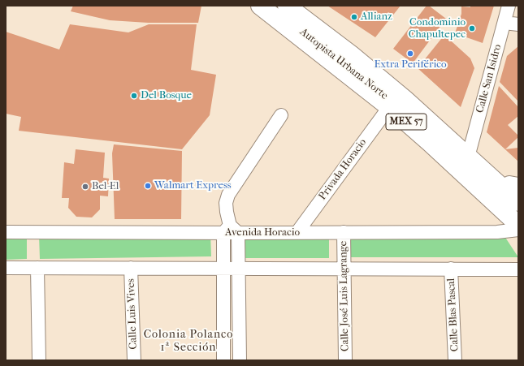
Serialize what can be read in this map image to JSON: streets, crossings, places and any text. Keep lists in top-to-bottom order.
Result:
{
  "streets": {
    "highway": ["Autopista Urbana Norte", "MEX 57"],
    "street": [
      "Calle San Isidro",
      "Privada Horacio",
      "Avenida Horacio",
      "Calle José Luis Lagrange",
      "Calle Luis Vives",
      "Calle Blas Pascal"
    ]
  },
  "crossings": [
    ["Calle San Isidro", "MEX 57"],
    ["MEX 57", "Privada Horacio"],
    ["Privada Horacio", "Avenida Horacio"],
    ["Avenida Horacio", "Calle José Luis Lagrange"]
  ],
  "districts": ["Colonia Polanco 1ª Sección"],
  "places": [
    "Allianz",
    "Condominio Chapultepec",
    "Extra Periférico",
    "Del Bosque",
    "Walmart Express",
    "Bel-El"
  ]
}
